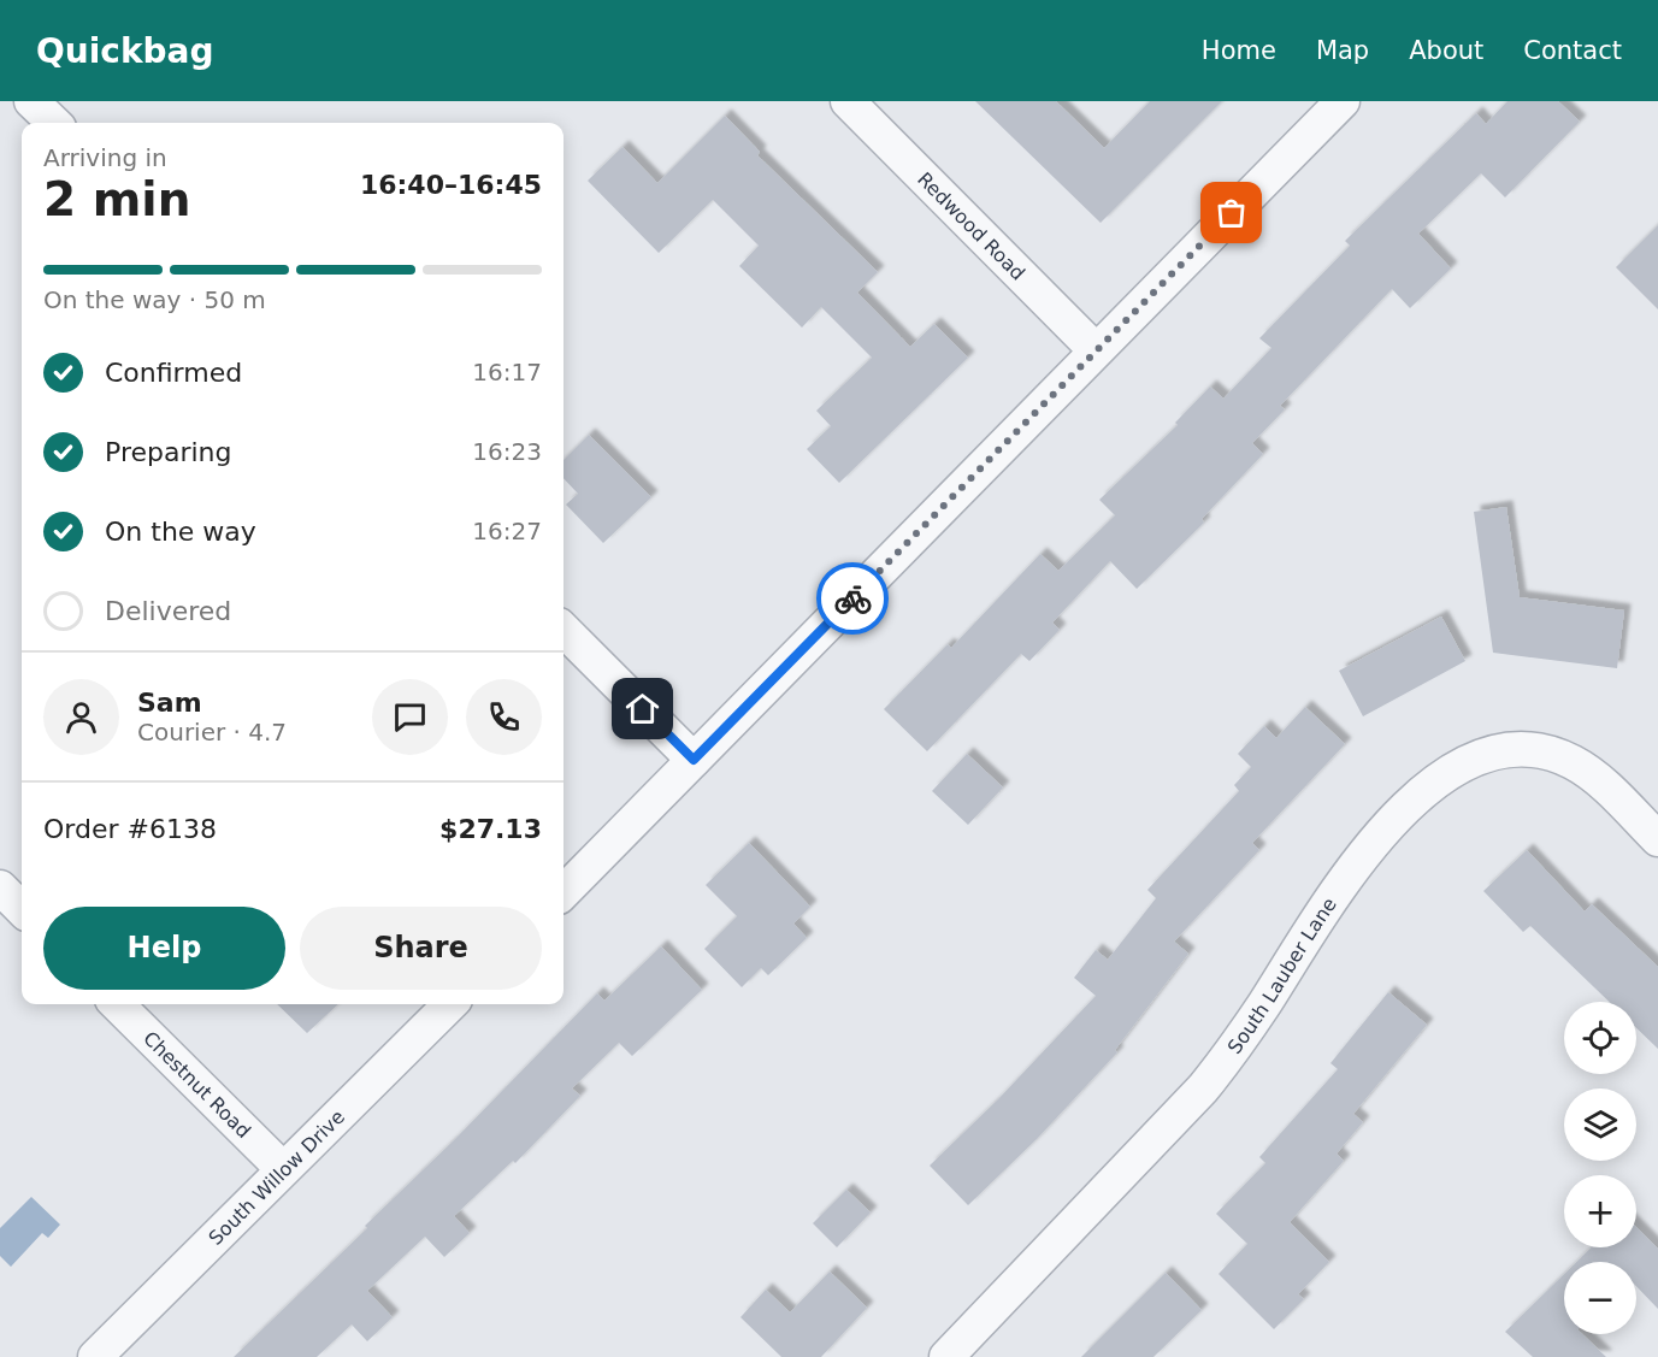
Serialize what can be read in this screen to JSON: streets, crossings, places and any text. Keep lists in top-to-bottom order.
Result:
{
  "streets": {
    "street": [
      "Redwood Road",
      "South Lauber Lane",
      "Chestnut Road",
      "South Willow Drive"
    ]
  },
  "crossings": [
    ["Chestnut Road", "South Willow Drive"]
  ],
  "page": {
    "header": "Quickbag",
    "nav": [
      "Home",
      "Map",
      "About",
      "Contact"
    ],
    "heading": ["2 min", "Arriving in", "16:40–16:45"],
    "panel": [
      "Sam",
      "Courier · 4.7",
      "Order #6138",
      "$27.13"
    ],
    "bar": "On the way · 50 m",
    "list": [
      ["Confirmed", "16:17"],
      ["Preparing", "16:23"],
      ["On the way", "16:27"],
      "Delivered"
    ],
    "buttons": ["Help", "Share"],
    "map_buttons": ["+", "−"]
  }
}
